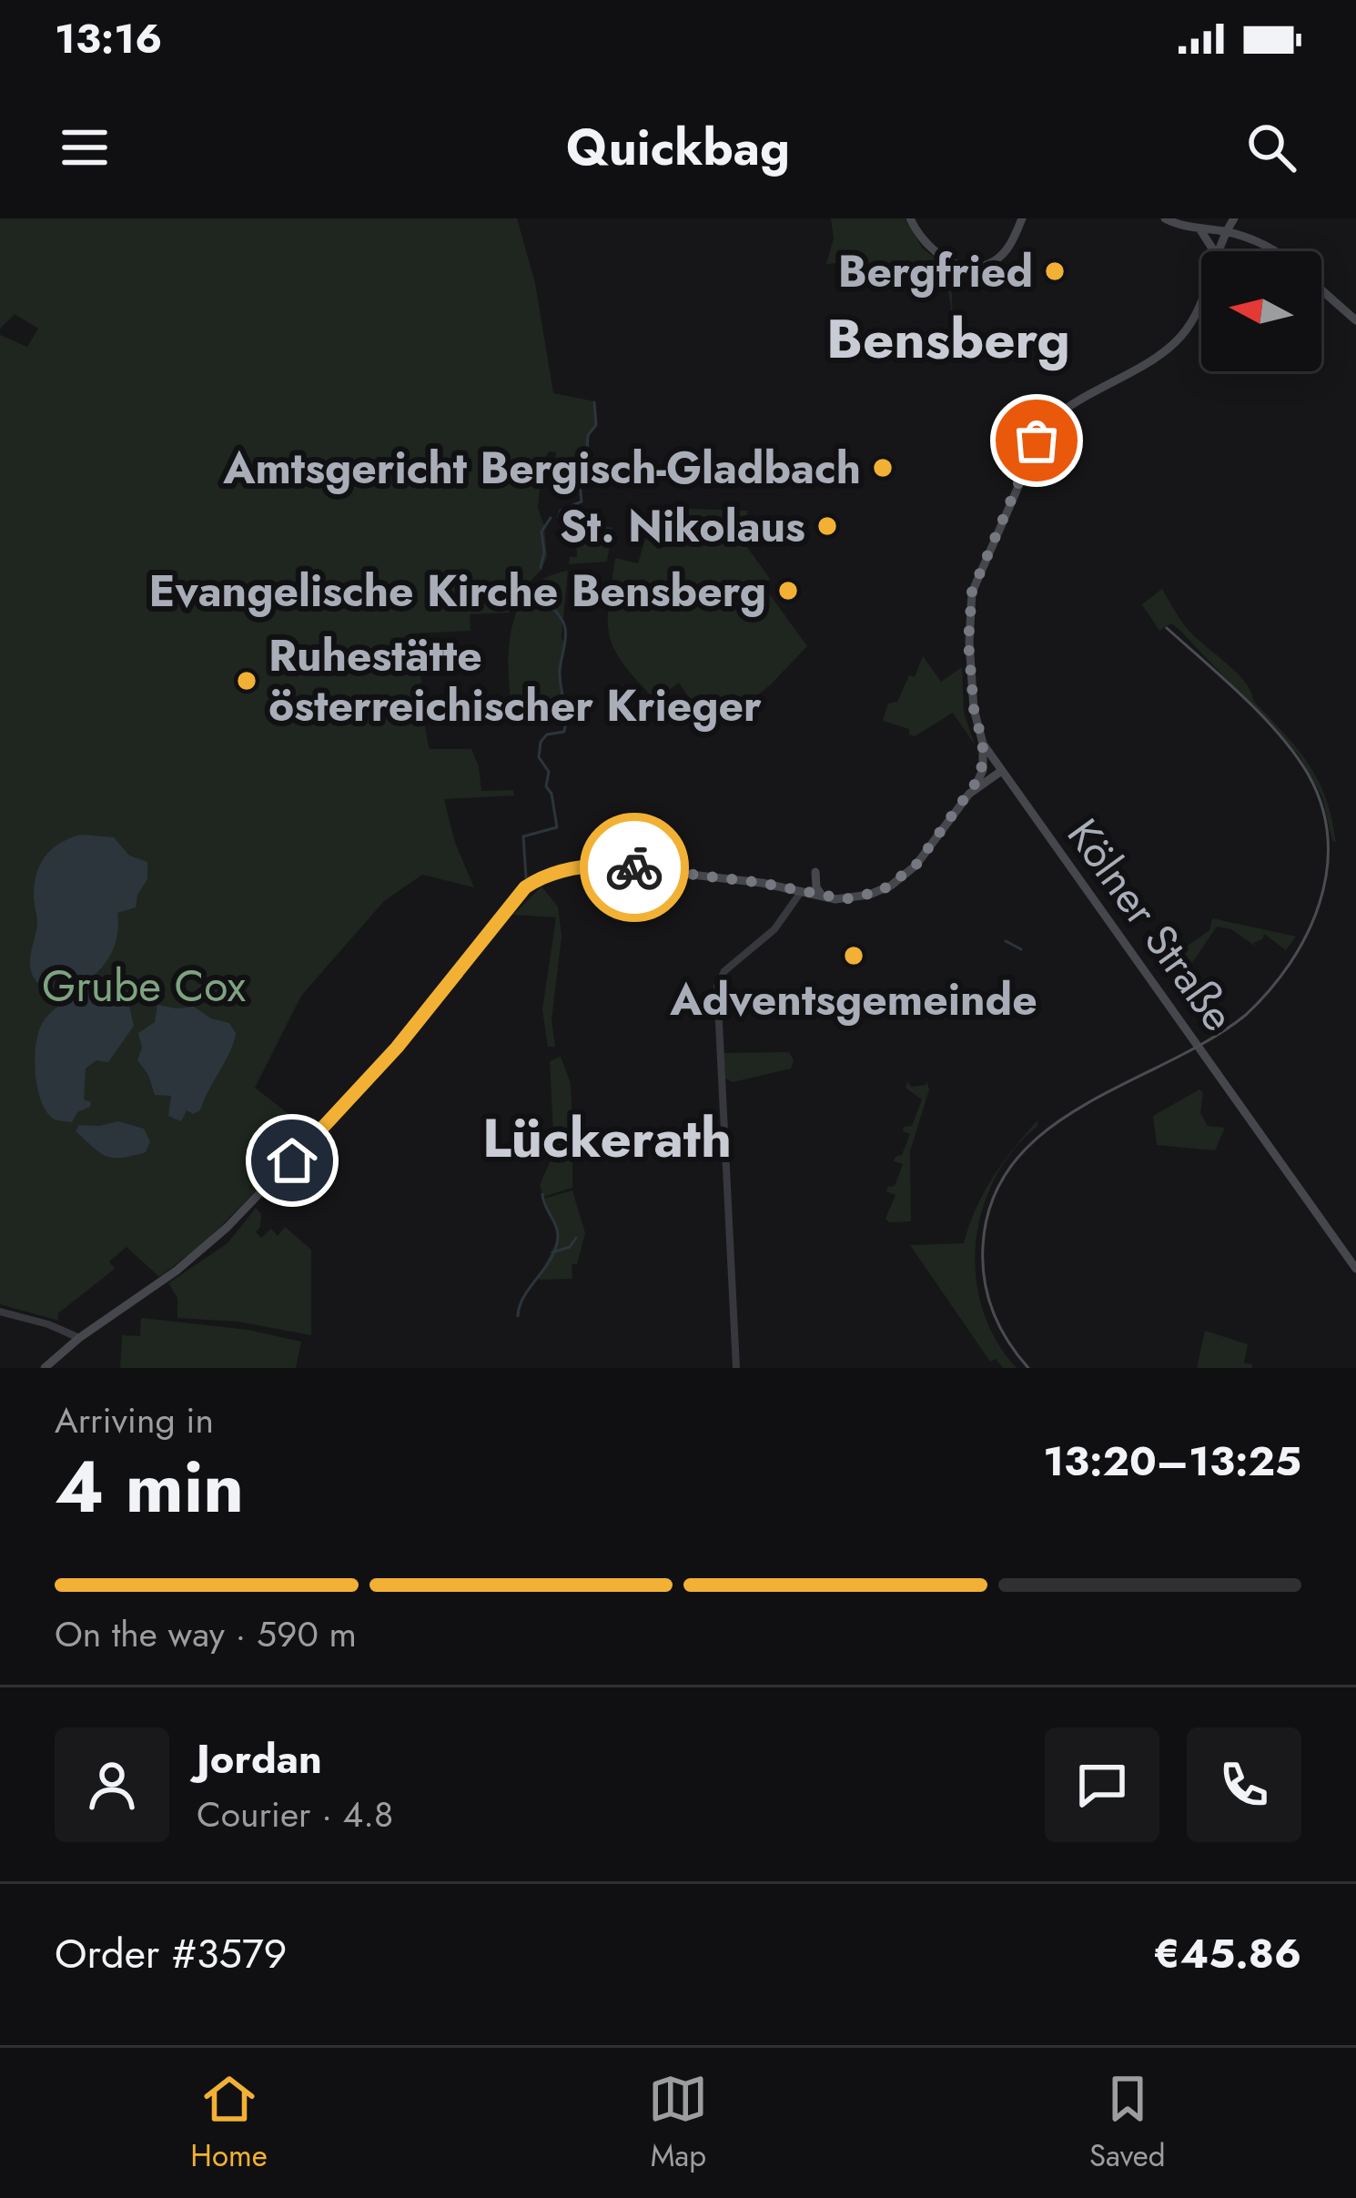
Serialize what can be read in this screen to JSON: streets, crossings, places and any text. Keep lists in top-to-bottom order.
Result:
{
  "streets": {
    "main road": ["Kölner Straße"]
  },
  "districts": ["Bensberg", "Lückerath"],
  "parks": ["Grube Cox"],
  "places": [
    "Bergfried",
    "Amtsgericht Bergisch-Gladbach",
    "St. Nikolaus",
    "Evangelische Kirche Bensberg",
    "Ruhestätte österreichischer Krieger",
    "Adventsgemeinde"
  ],
  "north": "left",
  "page": {
    "status": "13:16",
    "header": "Quickbag",
    "heading": ["4 min", "Arriving in", "13:20–13:25"],
    "panel": [
      "Jordan",
      "Courier · 4.8",
      "Order #3579",
      "€45.86"
    ],
    "bar": "On the way · 590 m",
    "tabs": ["Home", "Map", "Saved"]
  }
}
